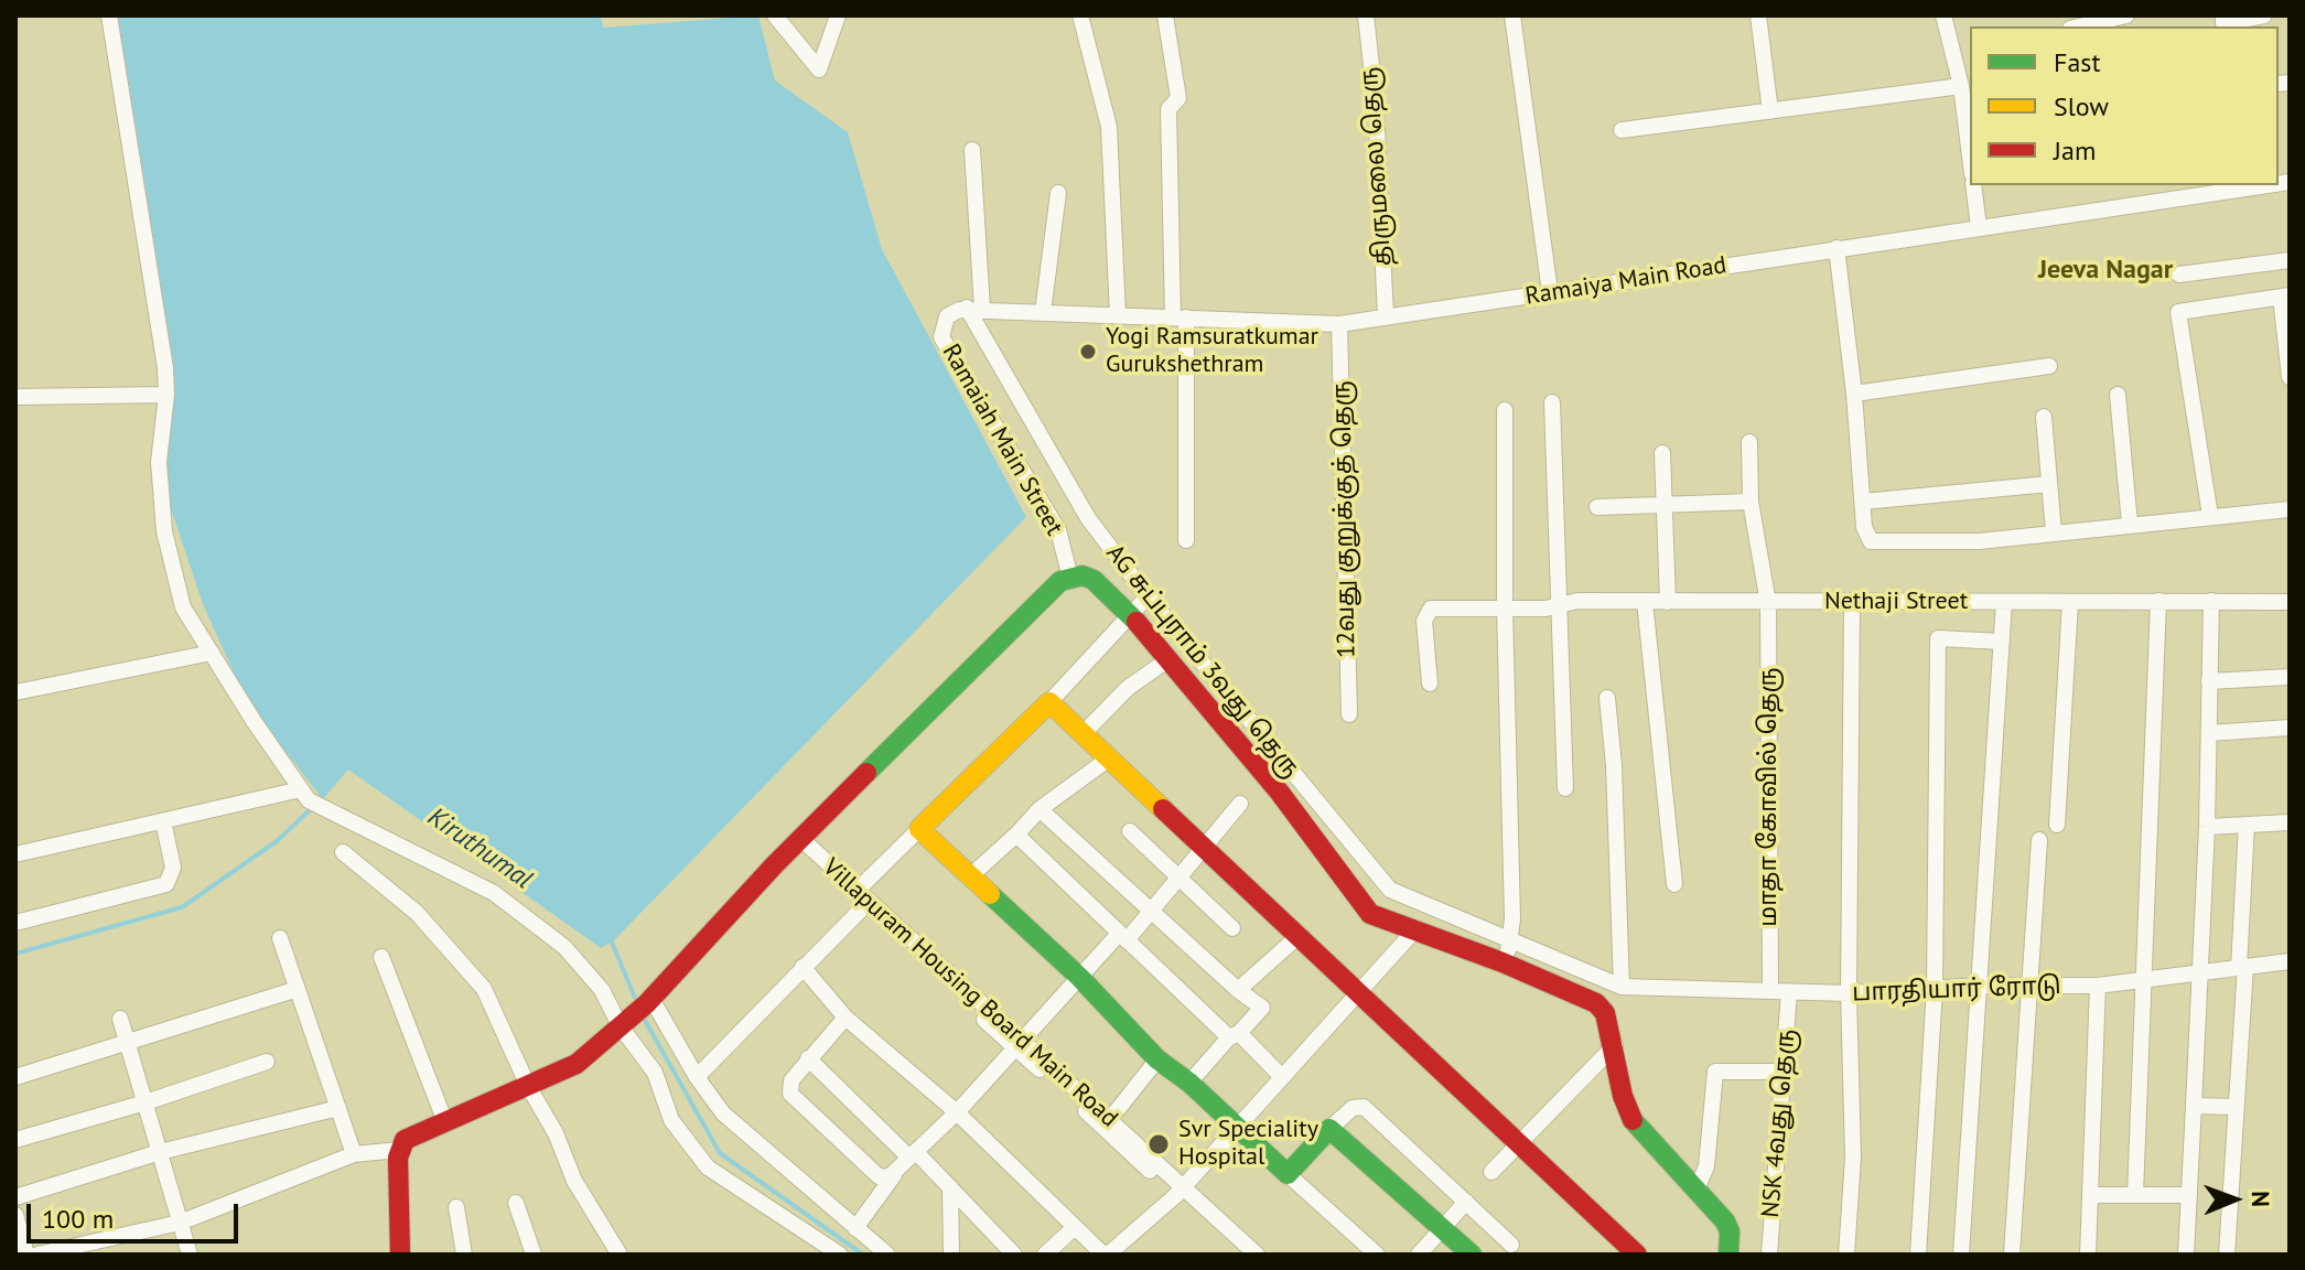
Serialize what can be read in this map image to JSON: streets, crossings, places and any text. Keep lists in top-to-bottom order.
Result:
{
  "streets": {
    "street": [
      "திருமலை தெரு",
      "Ramaiya Main Road",
      "Ramaiah Main Street",
      "12வது குறுக்குத் தெரு",
      "Nethaji Street",
      "AG சுப்புராம் 3வது தெரு",
      "மாதா கோவில் தெரு",
      "பாரதியார் ரோடு",
      "Villapuram Housing Board Main Road",
      "NSK 4வது தெரு"
    ]
  },
  "crossings": [
    ["திருமலை தெரு", "Ramaiya Main Road"],
    ["Ramaiya Main Road", "Ramaiah Main Street"],
    ["Ramaiya Main Road", "12வது குறுக்குத் தெரு"],
    ["Ramaiya Main Road", "AG சுப்புராம் 3வது தெரு"],
    ["Ramaiah Main Street", "AG சுப்புராம் 3வது தெரு"],
    ["Nethaji Street", "மாதா கோவில் தெரு"],
    ["மாதா கோவில் தெரு", "பாரதியார் ரோடு"],
    ["பாரதியார் ரோடு", "NSK 4வது தெரு"]
  ],
  "districts": ["Jeeva Nagar"],
  "water": ["Kiruthumal"],
  "places": ["Yogi Ramsuratkumar Gurukshethram", "Svr Speciality Hospital"],
  "legend": ["Fast", "Slow", "Jam"],
  "scale_bar": "100 m",
  "north": "right"
}
